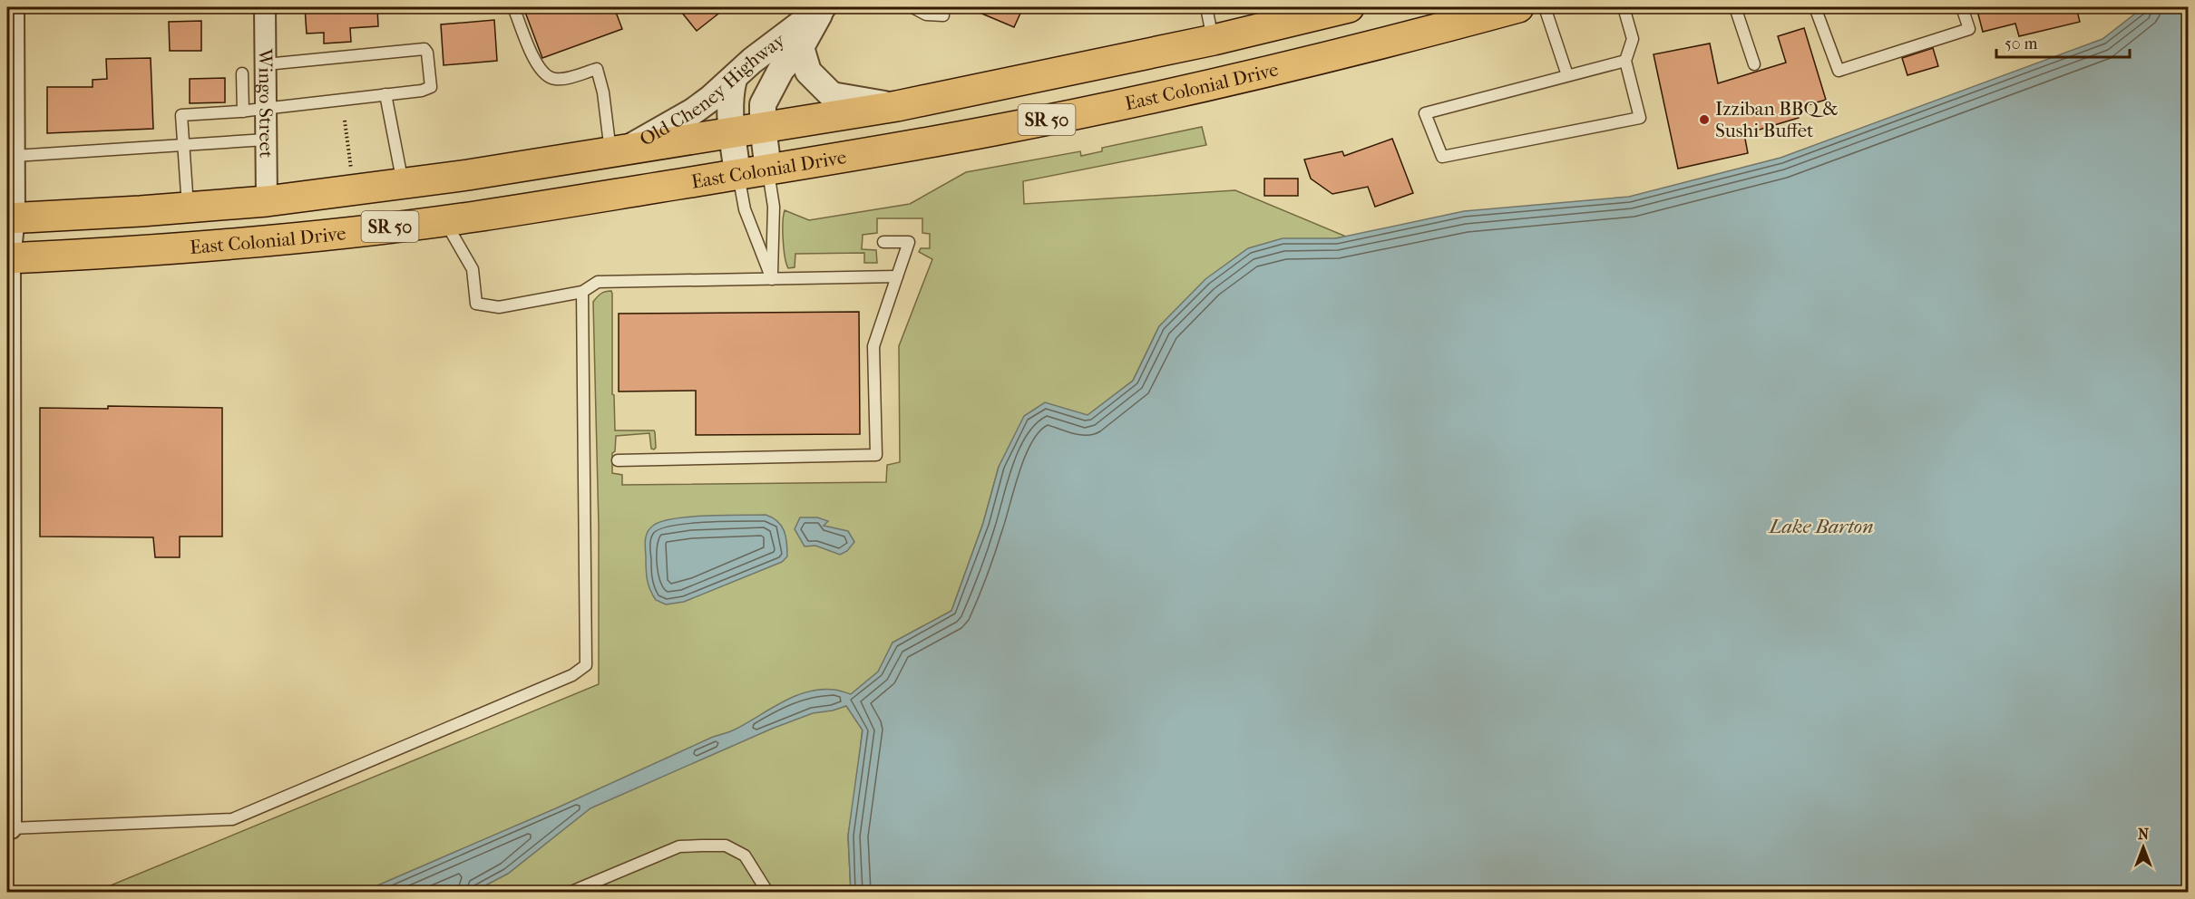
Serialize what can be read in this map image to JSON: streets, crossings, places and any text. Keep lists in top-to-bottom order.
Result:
{
  "streets": {
    "highway": ["East Colonial Drive", "SR 50"],
    "street": ["Old Cheney Highway", "Wingo Street"]
  },
  "crossings": [
    ["East Colonial Drive", "Old Cheney Highway"],
    ["East Colonial Drive", "Wingo Street"]
  ],
  "water": ["Lake Barton"],
  "places": ["Izziban BBQ & Sushi Buffet"],
  "scale_bar": "50 m",
  "north": "top"
}
